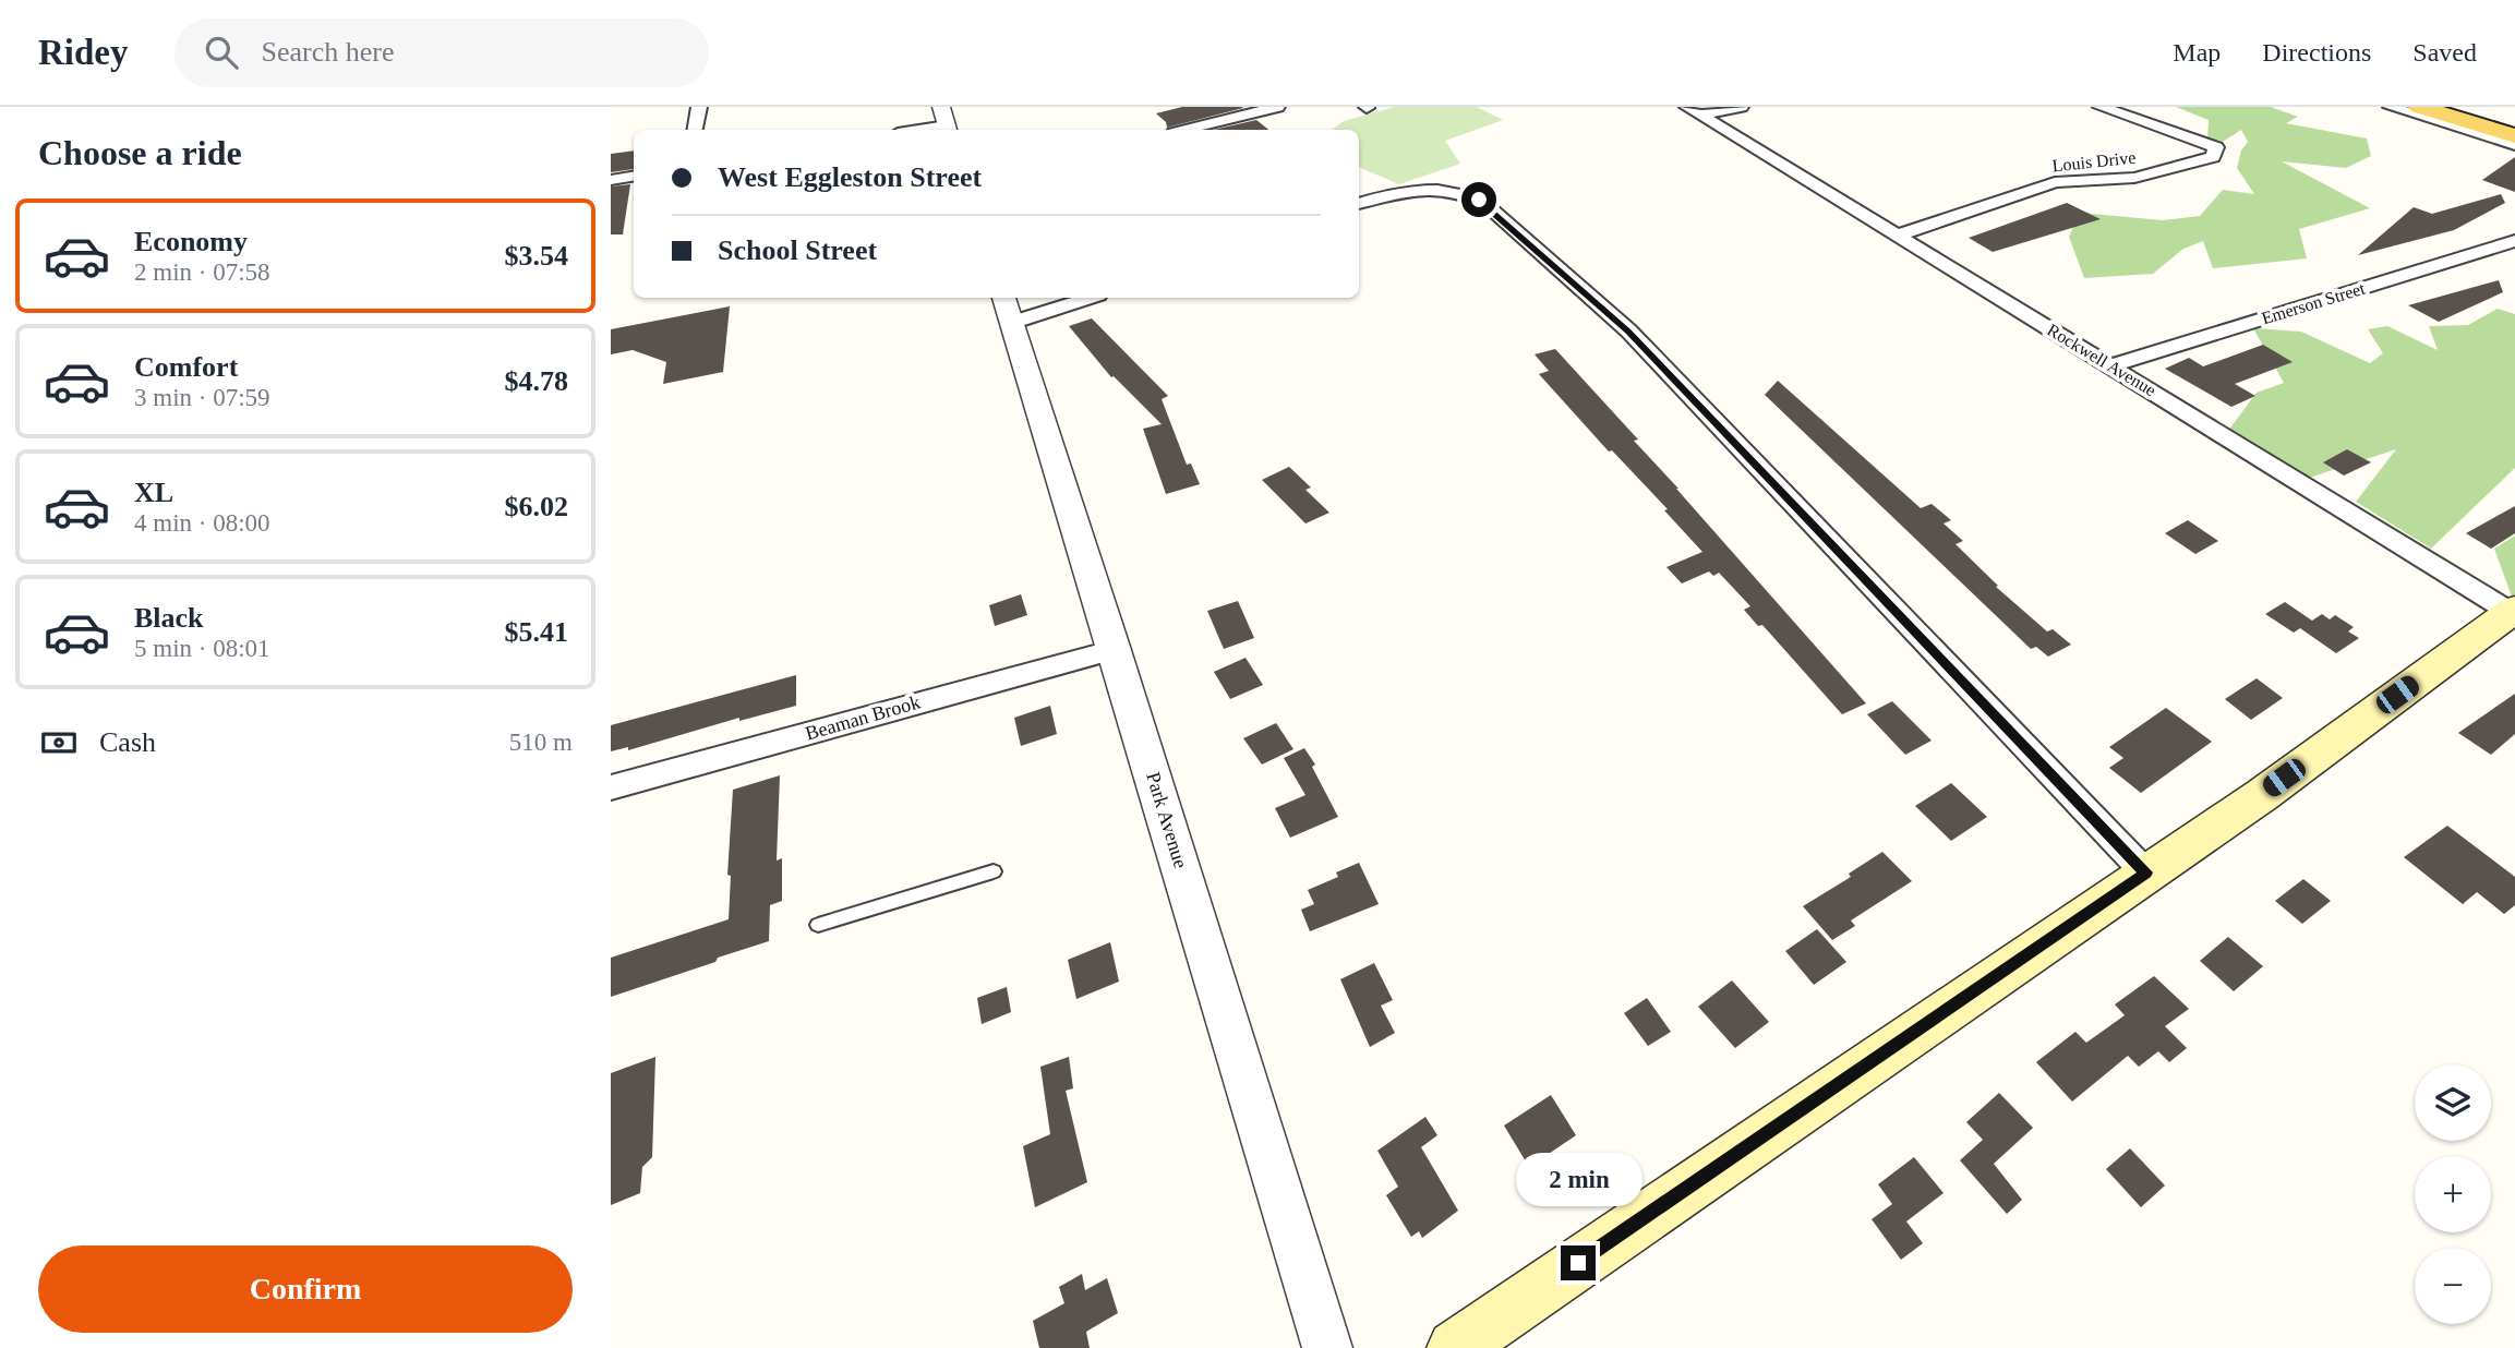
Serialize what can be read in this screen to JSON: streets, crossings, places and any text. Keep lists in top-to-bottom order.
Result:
{
  "streets": {
    "street": [
      "Louis Drive",
      "Emerson Street",
      "Rockwell Avenue",
      "Beaman Brook",
      "Park Avenue"
    ]
  },
  "crossings": [
    ["Louis Drive", "Rockwell Avenue"],
    ["Emerson Street", "Rockwell Avenue"],
    ["Beaman Brook", "Park Avenue"]
  ],
  "page": {
    "header": "Ridey",
    "search": "Search here",
    "nav": ["Map", "Directions", "Saved"],
    "heading": "Choose a ride",
    "banner": ["West Eggleston Street", "School Street"],
    "list": [
      {
        "name": "Economy",
        "note": "2 min · 07:58",
        "value": "$3.54"
      },
      {
        "name": "Comfort",
        "note": "3 min · 07:59",
        "value": "$4.78"
      },
      {
        "name": "XL",
        "note": "4 min · 08:00",
        "value": "$6.02"
      },
      {
        "name": "Black",
        "note": "5 min · 08:01",
        "value": "$5.41"
      }
    ],
    "pay": ["Cash", "510 m"],
    "map_buttons": ["+", "−"],
    "bubble": "2 min",
    "buttons": "Confirm"
  }
}
